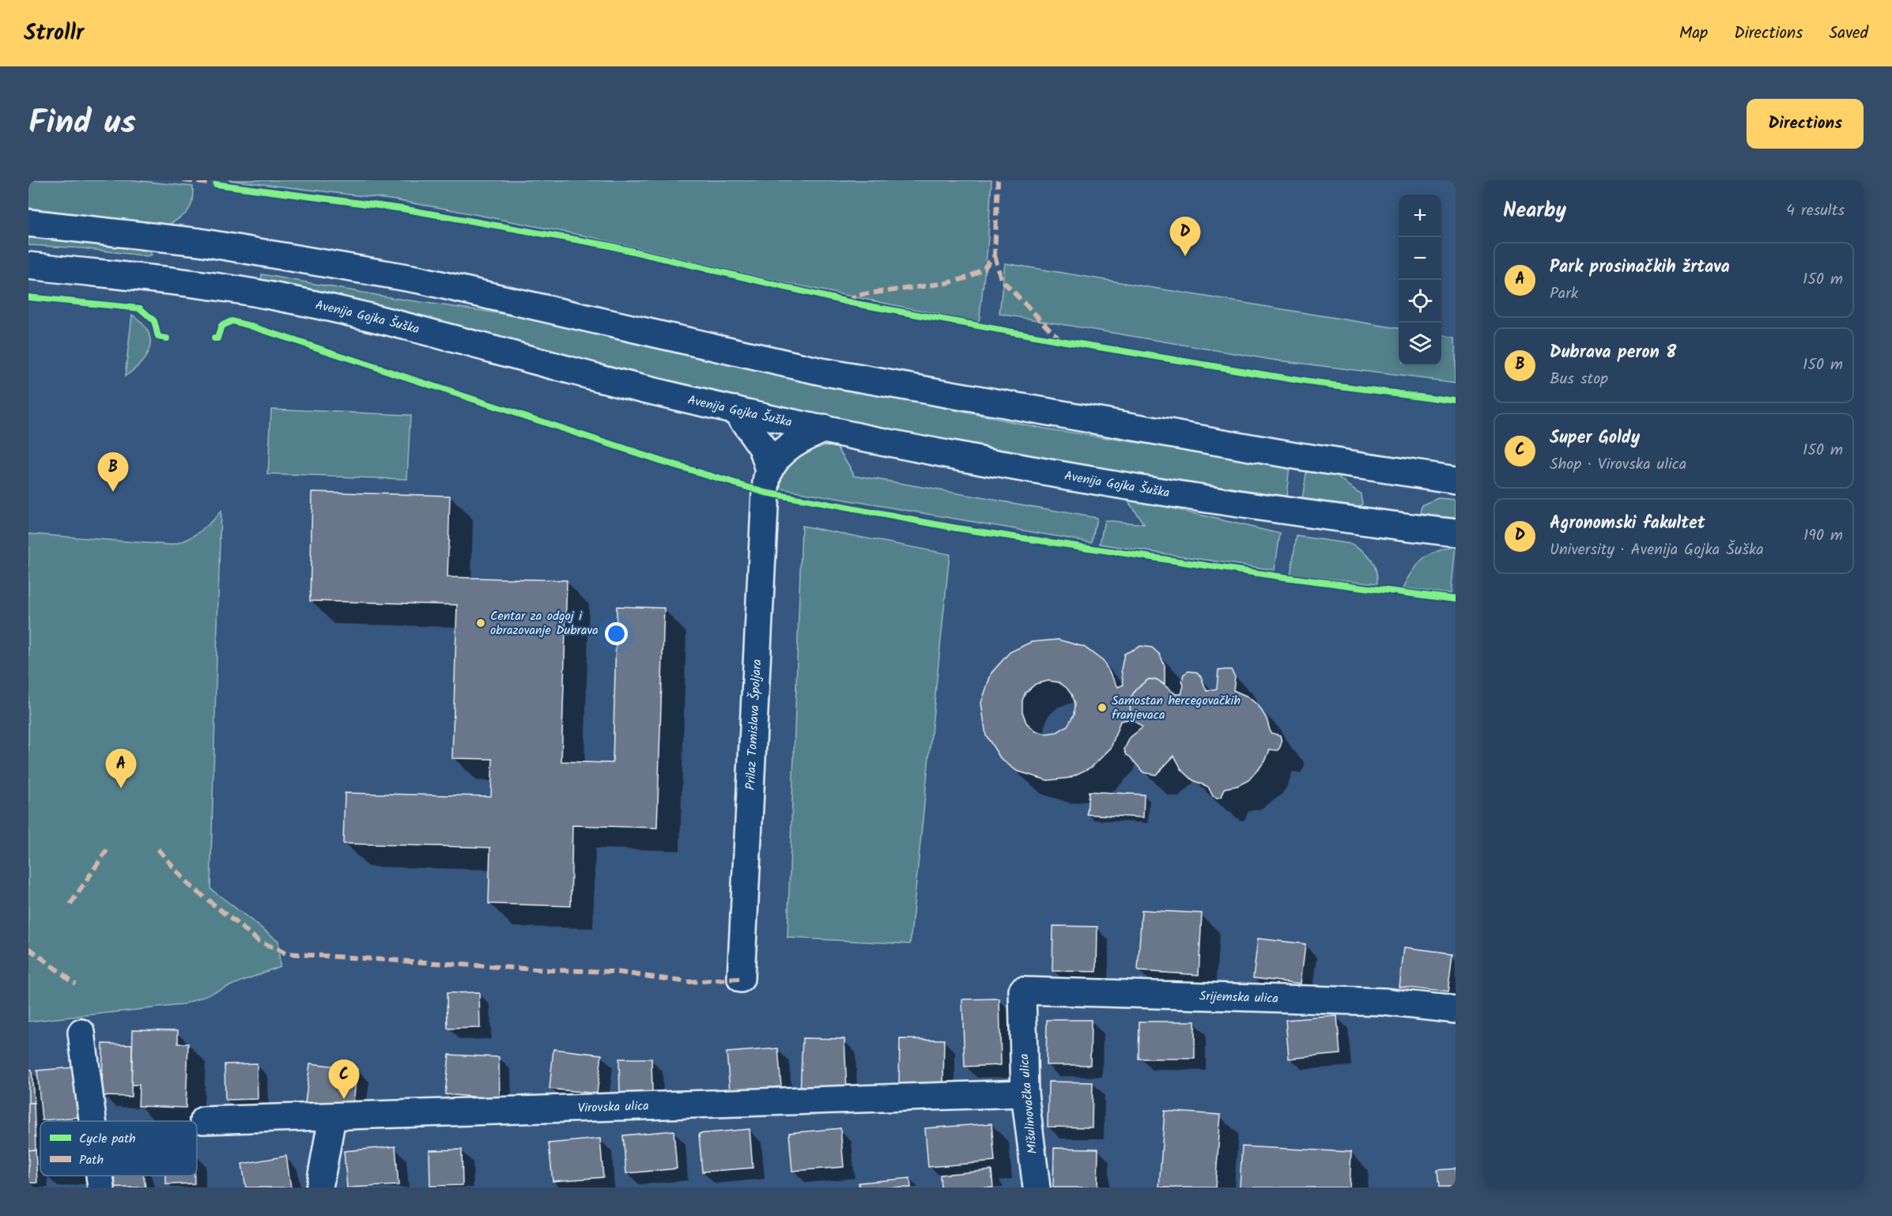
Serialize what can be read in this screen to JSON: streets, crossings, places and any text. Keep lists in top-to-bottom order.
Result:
{
  "streets": {
    "main road": [
      "Avenija Gojka Šuška",
      "Prilaz Tomislava Špoljara",
      "Srijemska ulica",
      "Mišulinovačka ulica",
      "Virovska ulica"
    ]
  },
  "crossings": [
    ["Avenija Gojka Šuška", "Prilaz Tomislava Špoljara"],
    ["Srijemska ulica", "Mišulinovačka ulica"],
    ["Mišulinovačka ulica", "Virovska ulica"]
  ],
  "places": ["Centar za odgoj i obrazovanje Dubrava", "Samostan hercegovačkih franjevaca"],
  "legend": ["Cycle path", "Path"],
  "page": {
    "header": "Strollr",
    "nav": ["Map", "Directions", "Saved"],
    "title": "Find us",
    "buttons": "Directions",
    "heading": ["Nearby", "4 results"],
    "map_buttons": ["+", "−"],
    "pins": [
      "D",
      "B",
      "A",
      "C"
    ],
    "list": [
      {
        "mark": "A",
        "name": "Park prosinačkih žrtava",
        "note": "Park",
        "value": "150 m"
      },
      {
        "mark": "B",
        "name": "Dubrava peron 8",
        "note": "Bus stop",
        "value": "150 m"
      },
      {
        "mark": "C",
        "name": "Super Goldy",
        "note": "Shop · Virovska ulica",
        "value": "150 m"
      },
      {
        "mark": "D",
        "name": "Agronomski fakultet",
        "note": "University · Avenija Gojka Šuška",
        "value": "190 m"
      }
    ]
  }
}
